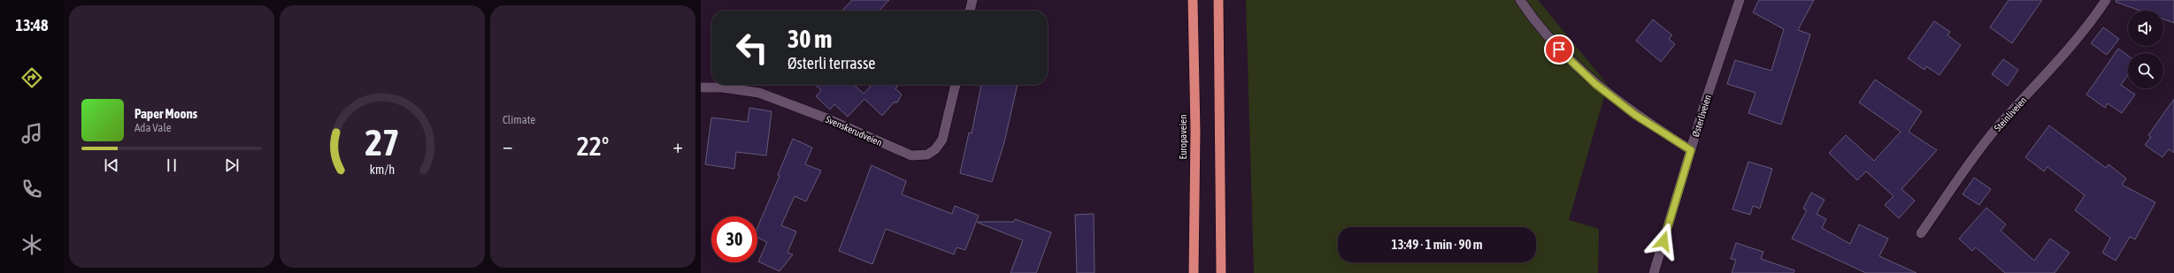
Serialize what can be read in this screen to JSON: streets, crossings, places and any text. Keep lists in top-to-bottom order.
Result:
{
  "streets": {
    "highway": ["Europaveien"],
    "street": ["Steinliveien", "Østerliveien", "Svenskerudveien"]
  },
  "page": {
    "tabs": "13:48",
    "tile": "Climate",
    "turn": ["30 m", "Østerli terrasse"],
    "song": ["Paper Moons", "Ada Vale"],
    "heat": ["−", "22°", "+"],
    "limit": "30",
    "trip": "13:49 · 1 min · 90 m",
    "gauge": ["27", "km/h"]
  }
}
